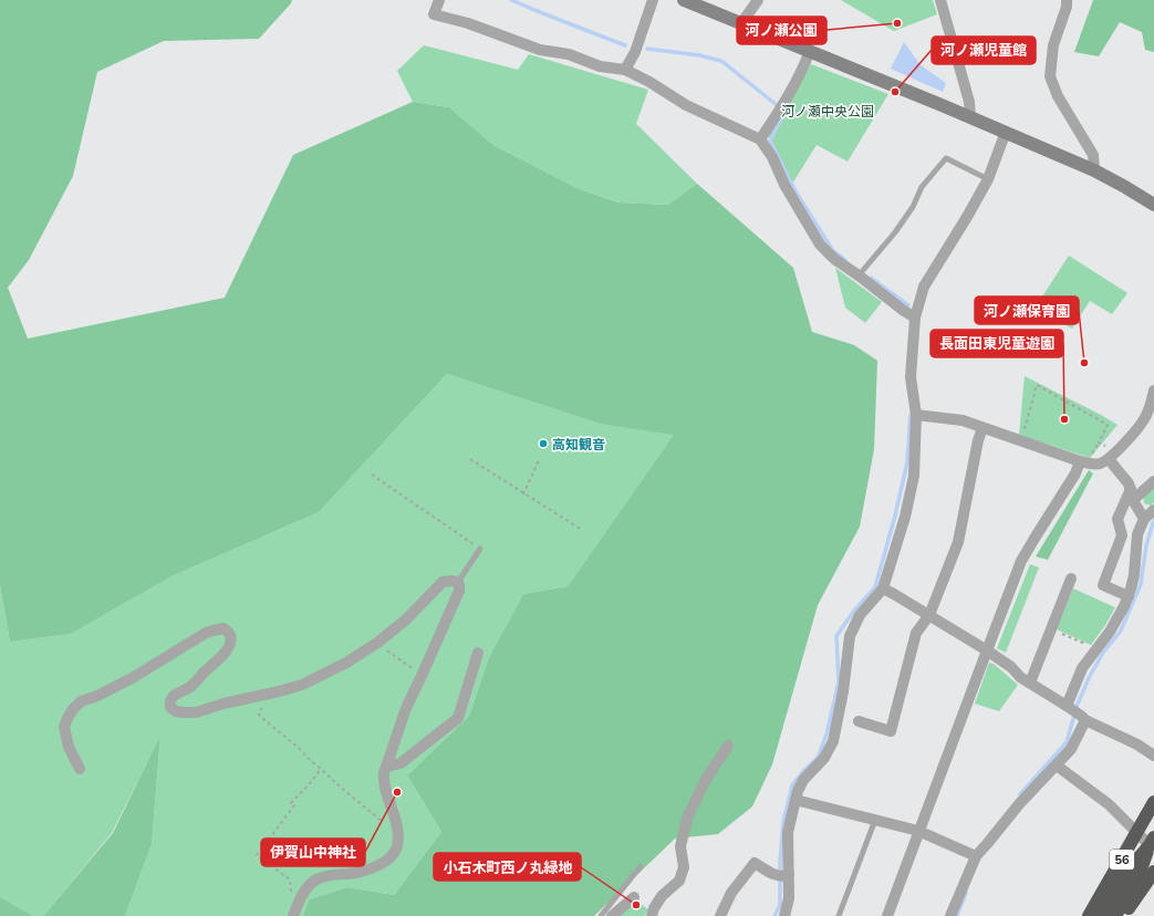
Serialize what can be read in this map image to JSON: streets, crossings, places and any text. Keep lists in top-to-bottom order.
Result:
{
  "streets": {
    "highway": ["56"]
  },
  "parks": ["河ノ瀬中央公園"],
  "places": [
    "河ノ瀬公園",
    "河ノ瀬児童館",
    "河ノ瀬保育園",
    "長面田東児童遊園",
    "高知観音",
    "伊賀山中神社",
    "小石木町西ノ丸緑地"
  ]
}
